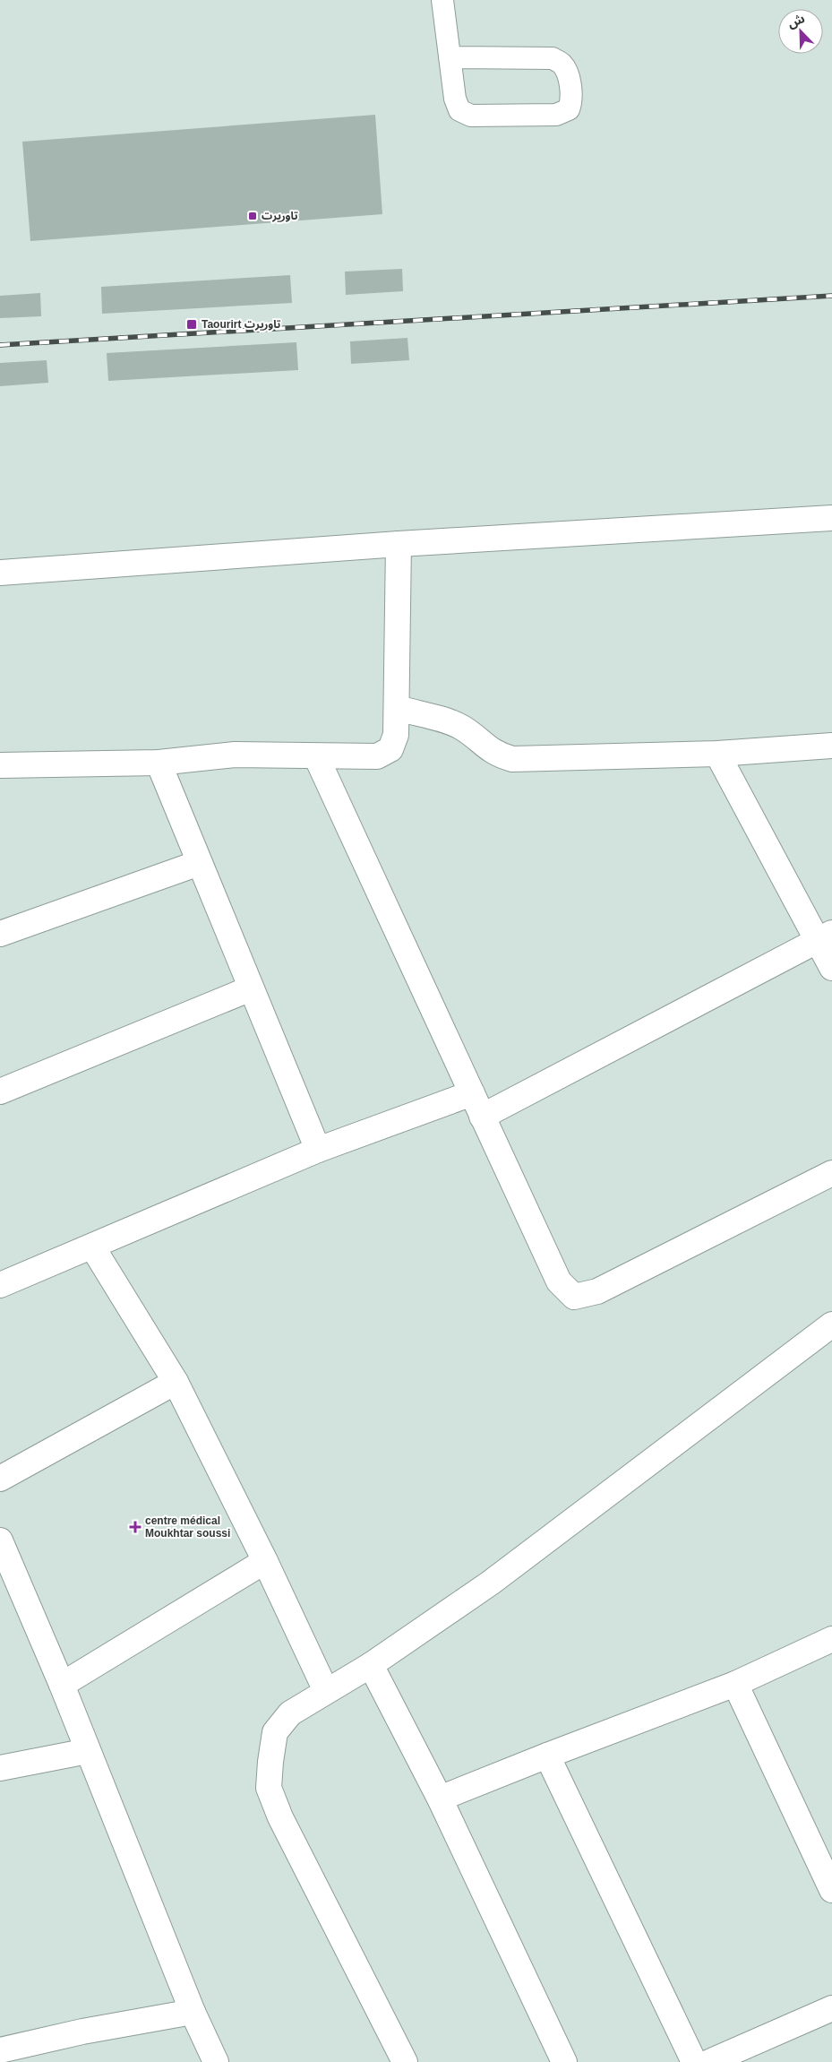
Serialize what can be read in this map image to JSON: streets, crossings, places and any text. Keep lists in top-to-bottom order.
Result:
{
  "places": {
    "transit": ["تاوريرت", "Taourirt تاوريرت"],
    "health": ["centre médical Moukhtar soussi"]
  },
  "north": "top left"
}
